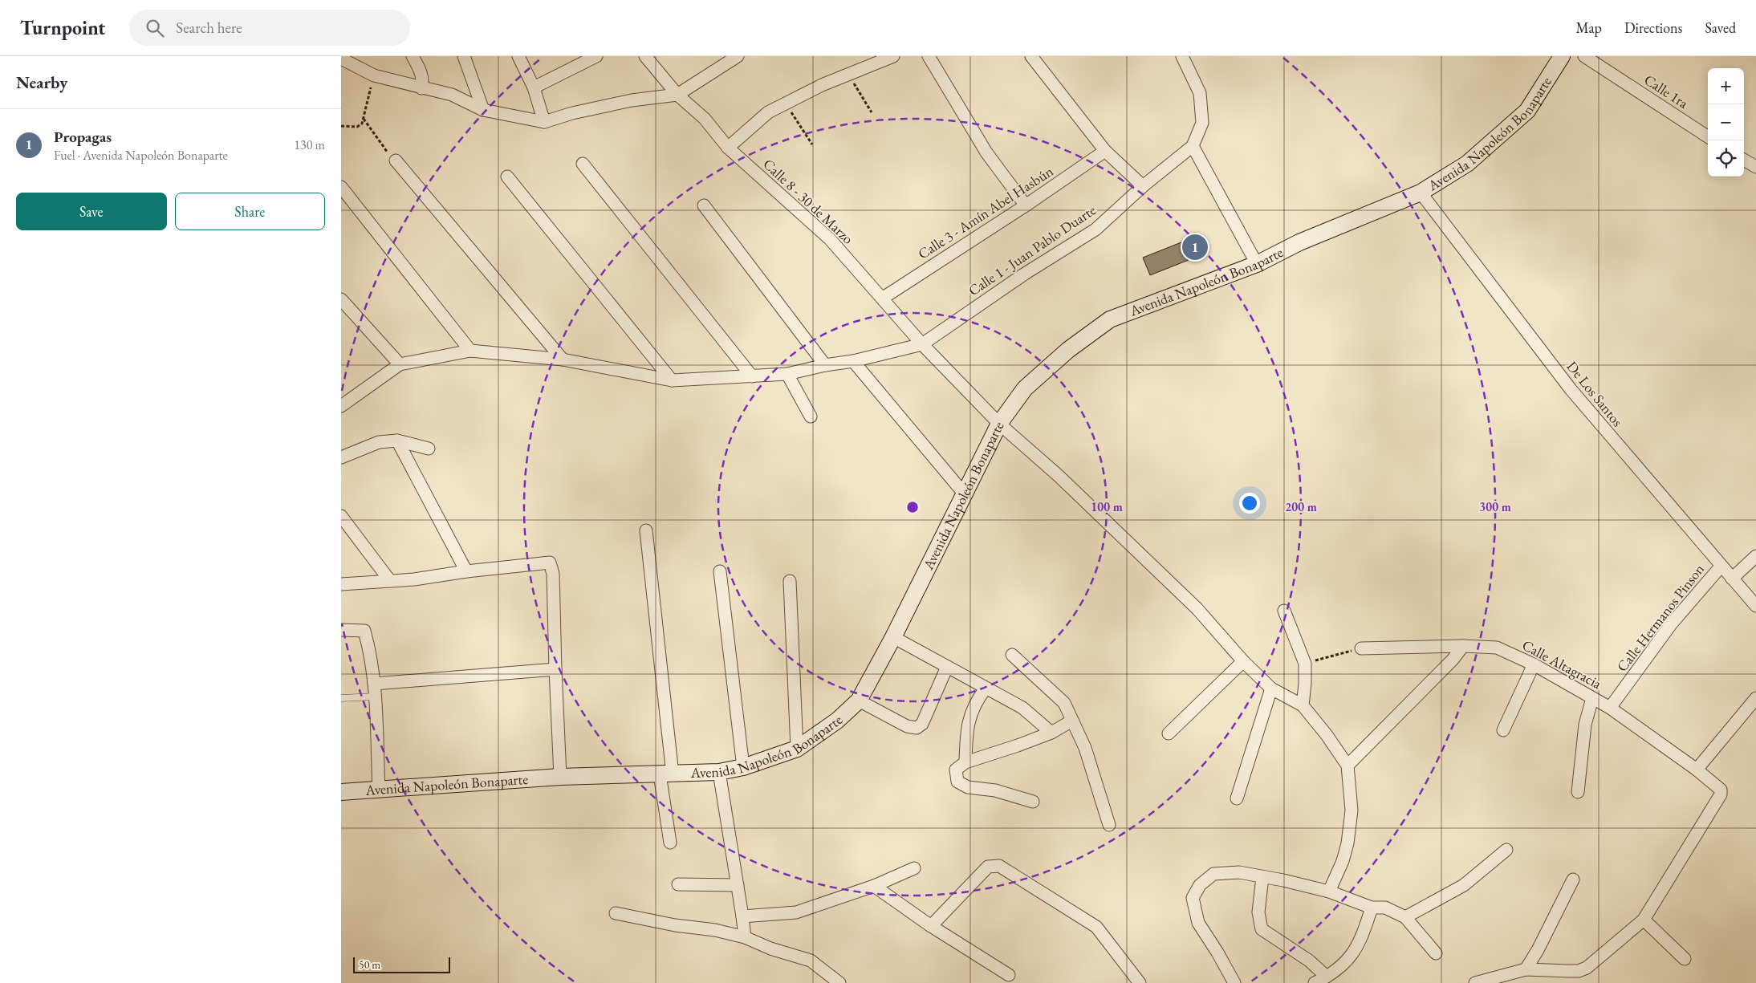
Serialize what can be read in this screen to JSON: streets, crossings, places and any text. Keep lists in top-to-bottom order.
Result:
{
  "streets": {
    "main road": ["Avenida Napoleón Bonaparte"],
    "street": [
      "Calle 1ra",
      "Calle 8 - 30 de Marzo",
      "Calle 3 - Amín Abel Hasbún",
      "Calle 1 - Juan Pablo Duarte",
      "De Los Santos",
      "Calle Hermanos Pinson",
      "Calle Altagracia"
    ]
  },
  "crossings": [
    ["Avenida Napoleón Bonaparte", "Calle 8 - 30 de Marzo"],
    ["Avenida Napoleón Bonaparte", "De Los Santos"],
    ["Calle 8 - 30 de Marzo", "Calle 3 - Amín Abel Hasbún"],
    ["Calle 8 - 30 de Marzo", "Calle 1 - Juan Pablo Duarte"],
    ["De Los Santos", "Calle Hermanos Pinson"],
    ["Calle Hermanos Pinson", "Calle Altagracia"]
  ],
  "scale_bar": "50 m",
  "page": {
    "header": "Turnpoint",
    "search": "Search here",
    "nav": ["Map", "Directions", "Saved"],
    "heading": "Nearby",
    "map_buttons": ["+", "−"],
    "list": [
      {
        "mark": "1",
        "name": "Propagas",
        "note": "Fuel · Avenida Napoleón Bonaparte",
        "value": "130 m"
      }
    ],
    "buttons": ["Save", "Share"],
    "pins": "1",
    "scale": "50 m"
  },
  "rings": ["100 m", "200 m", "300 m"]
}
